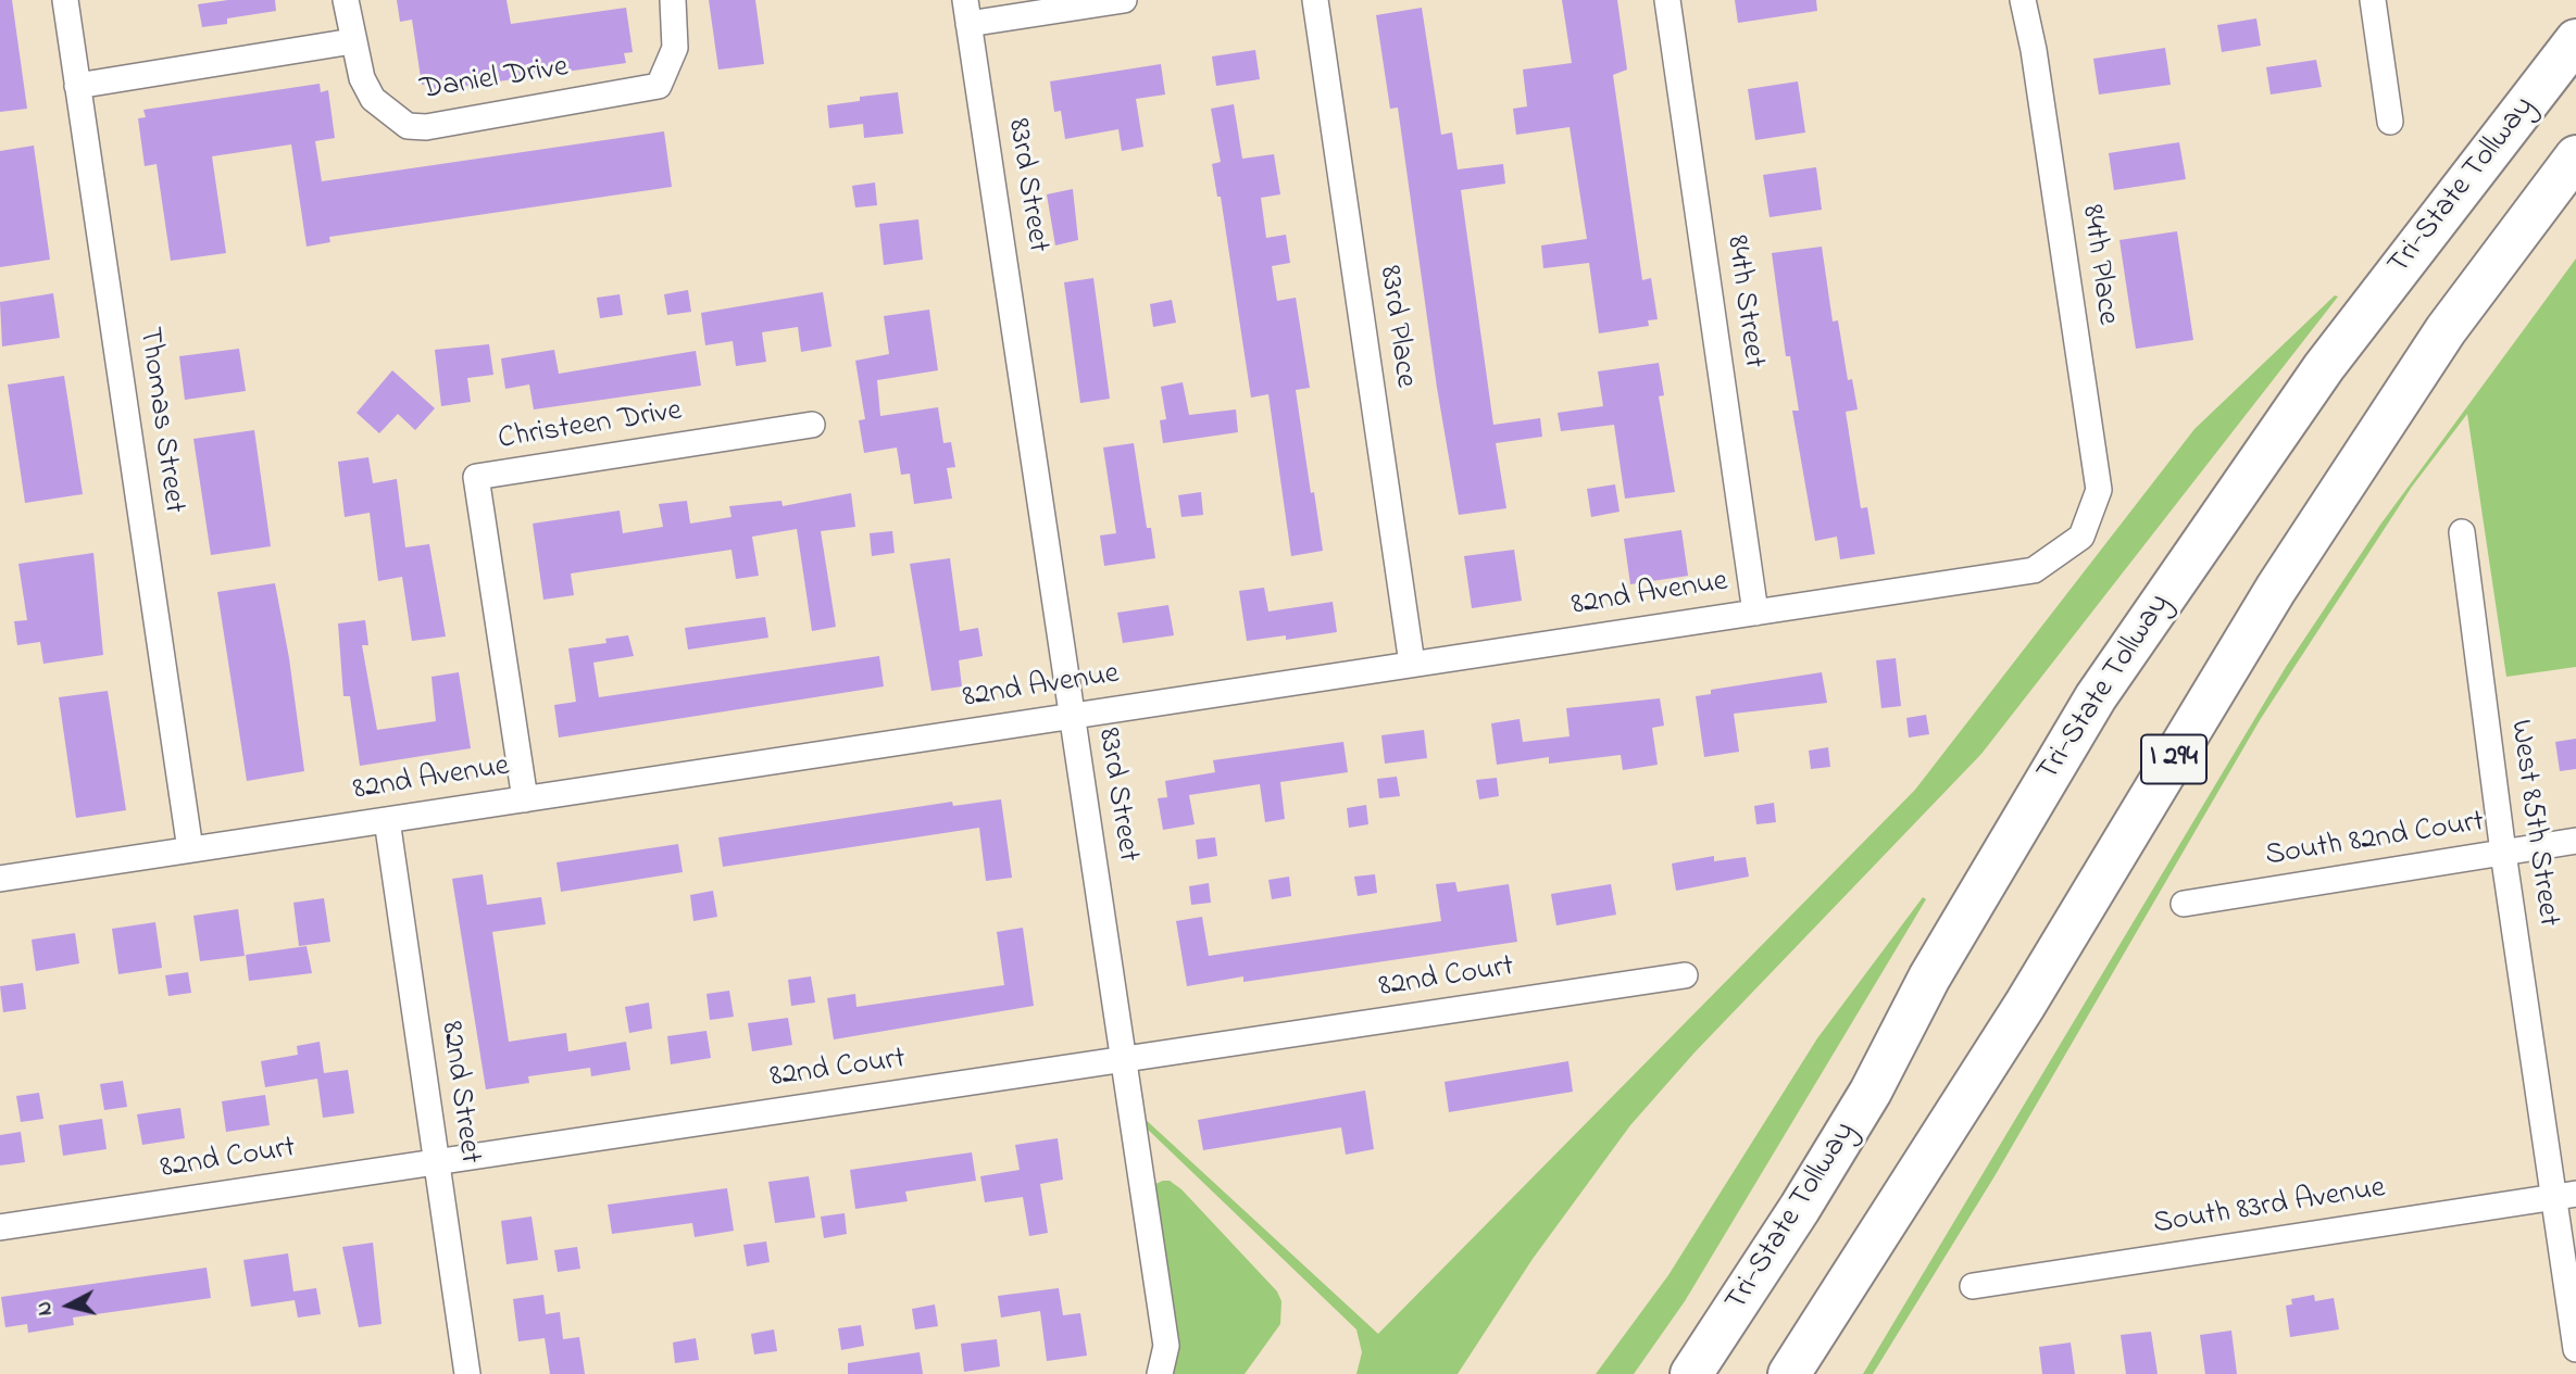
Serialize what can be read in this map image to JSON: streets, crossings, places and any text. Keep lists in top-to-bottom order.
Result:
{
  "streets": {
    "highway": ["Tri-State Tollway", "I 294"],
    "street": [
      "Daniel Drive",
      "83rd Street",
      "84th Place",
      "84th Street",
      "83rd Place",
      "Thomas Street",
      "Christeen Drive",
      "82nd Avenue",
      "West 85th Street",
      "South 82nd Court",
      "82nd Court",
      "82nd Street",
      "South 83rd Avenue"
    ]
  },
  "crossings": [
    ["83rd Street", "82nd Avenue"],
    ["83rd Street", "82nd Court"],
    ["84th Place", "82nd Avenue"],
    ["84th Street", "82nd Avenue"],
    ["83rd Place", "82nd Avenue"],
    ["Thomas Street", "82nd Avenue"],
    ["Christeen Drive", "82nd Avenue"],
    ["82nd Avenue", "82nd Street"],
    ["West 85th Street", "South 82nd Court"],
    ["West 85th Street", "South 83rd Avenue"],
    ["82nd Court", "82nd Street"]
  ],
  "north": "left"
}
